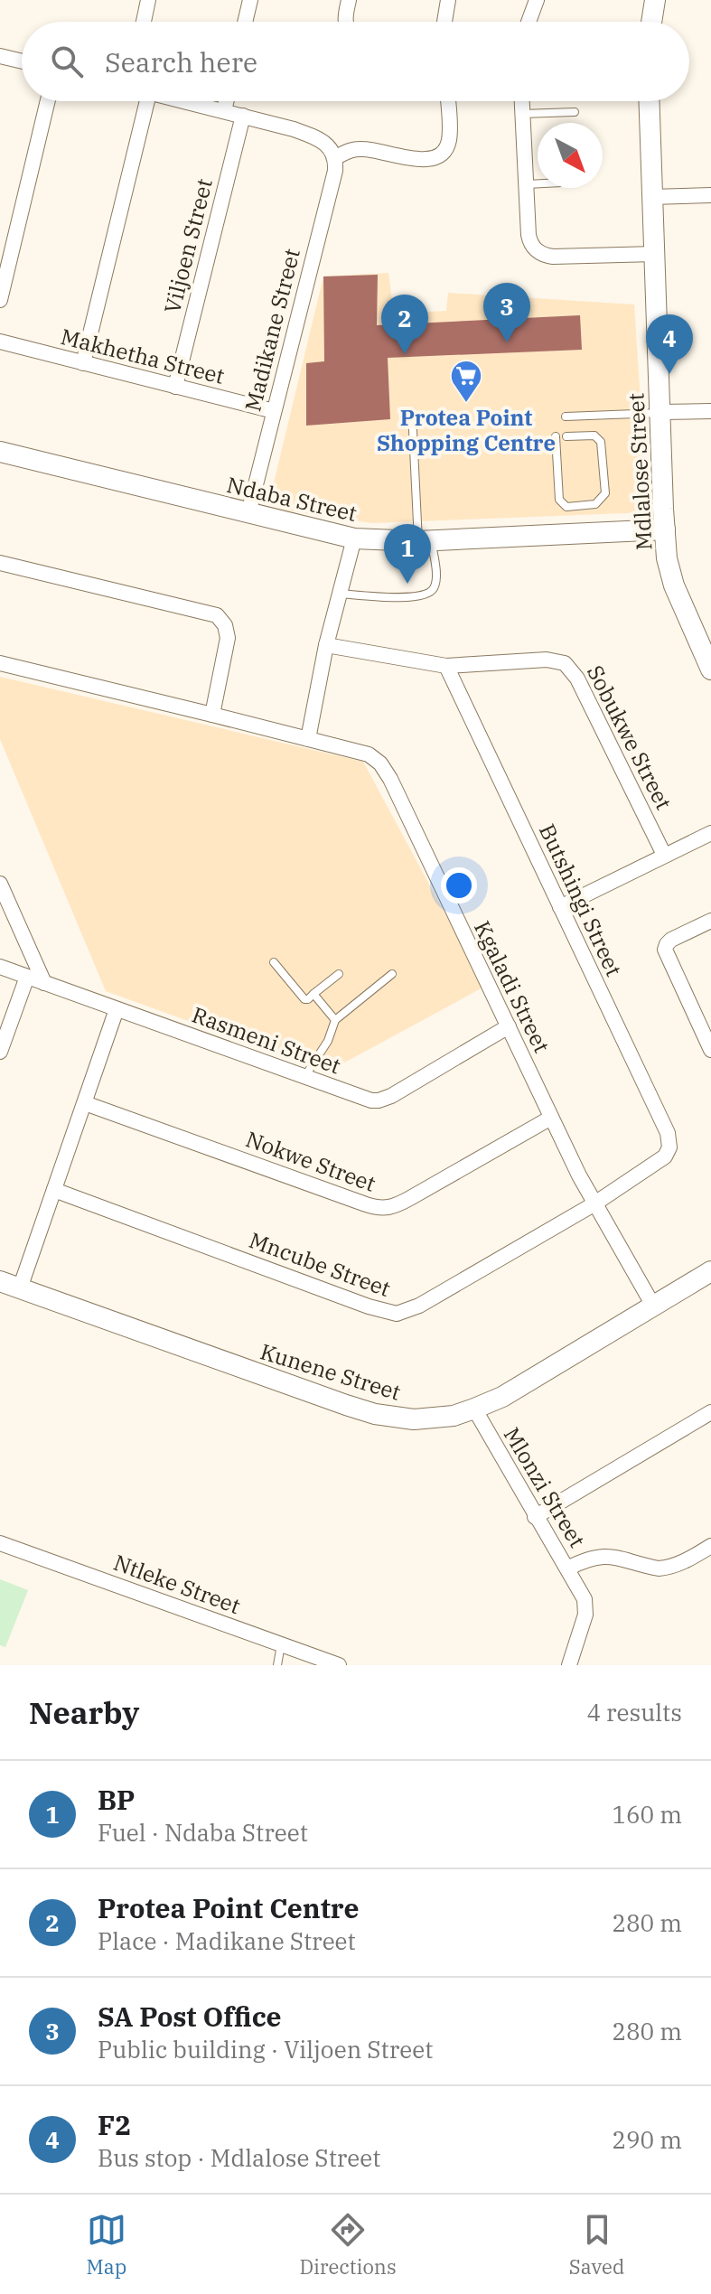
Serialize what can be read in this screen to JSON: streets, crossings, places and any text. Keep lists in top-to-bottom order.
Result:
{
  "streets": {
    "street": [
      "Viljoen Street",
      "Madikane Street",
      "Makhetha Street",
      "Mdlalose Street",
      "Ndaba Street",
      "Sobukwe Street",
      "Butshingi Street",
      "Kgaladi Street",
      "Rasmeni Street",
      "Nokwe Street",
      "Mncube Street",
      "Kunene Street",
      "Mlonzi Street",
      "Ntleke Street"
    ]
  },
  "crossings": [
    ["Viljoen Street", "Makhetha Street"],
    ["Madikane Street", "Makhetha Street"],
    ["Madikane Street", "Ndaba Street"],
    ["Mdlalose Street", "Ndaba Street"],
    ["Sobukwe Street", "Butshingi Street"],
    ["Butshingi Street", "Mncube Street"],
    ["Kgaladi Street", "Rasmeni Street"],
    ["Kgaladi Street", "Nokwe Street"],
    ["Kgaladi Street", "Mncube Street"],
    ["Kgaladi Street", "Kunene Street"],
    ["Kunene Street", "Mlonzi Street"]
  ],
  "places": {
    "supermarket": ["Protea Point Shopping Centre"]
  },
  "north": "bottom right",
  "page": {
    "search": "Search here",
    "pins": [
      "3",
      "2",
      "4",
      "1"
    ],
    "heading": ["Nearby", "4 results"],
    "list": [
      {
        "mark": "1",
        "name": "BP",
        "note": "Fuel · Ndaba Street",
        "value": "160 m"
      },
      {
        "mark": "2",
        "name": "Protea Point Centre",
        "note": "Place · Madikane Street",
        "value": "280 m"
      },
      {
        "mark": "3",
        "name": "SA Post Office",
        "note": "Public building · Viljoen Street",
        "value": "280 m"
      },
      {
        "mark": "4",
        "name": "F2",
        "note": "Bus stop · Mdlalose Street",
        "value": "290 m"
      }
    ],
    "nav": ["Map", "Directions", "Saved"]
  }
}
